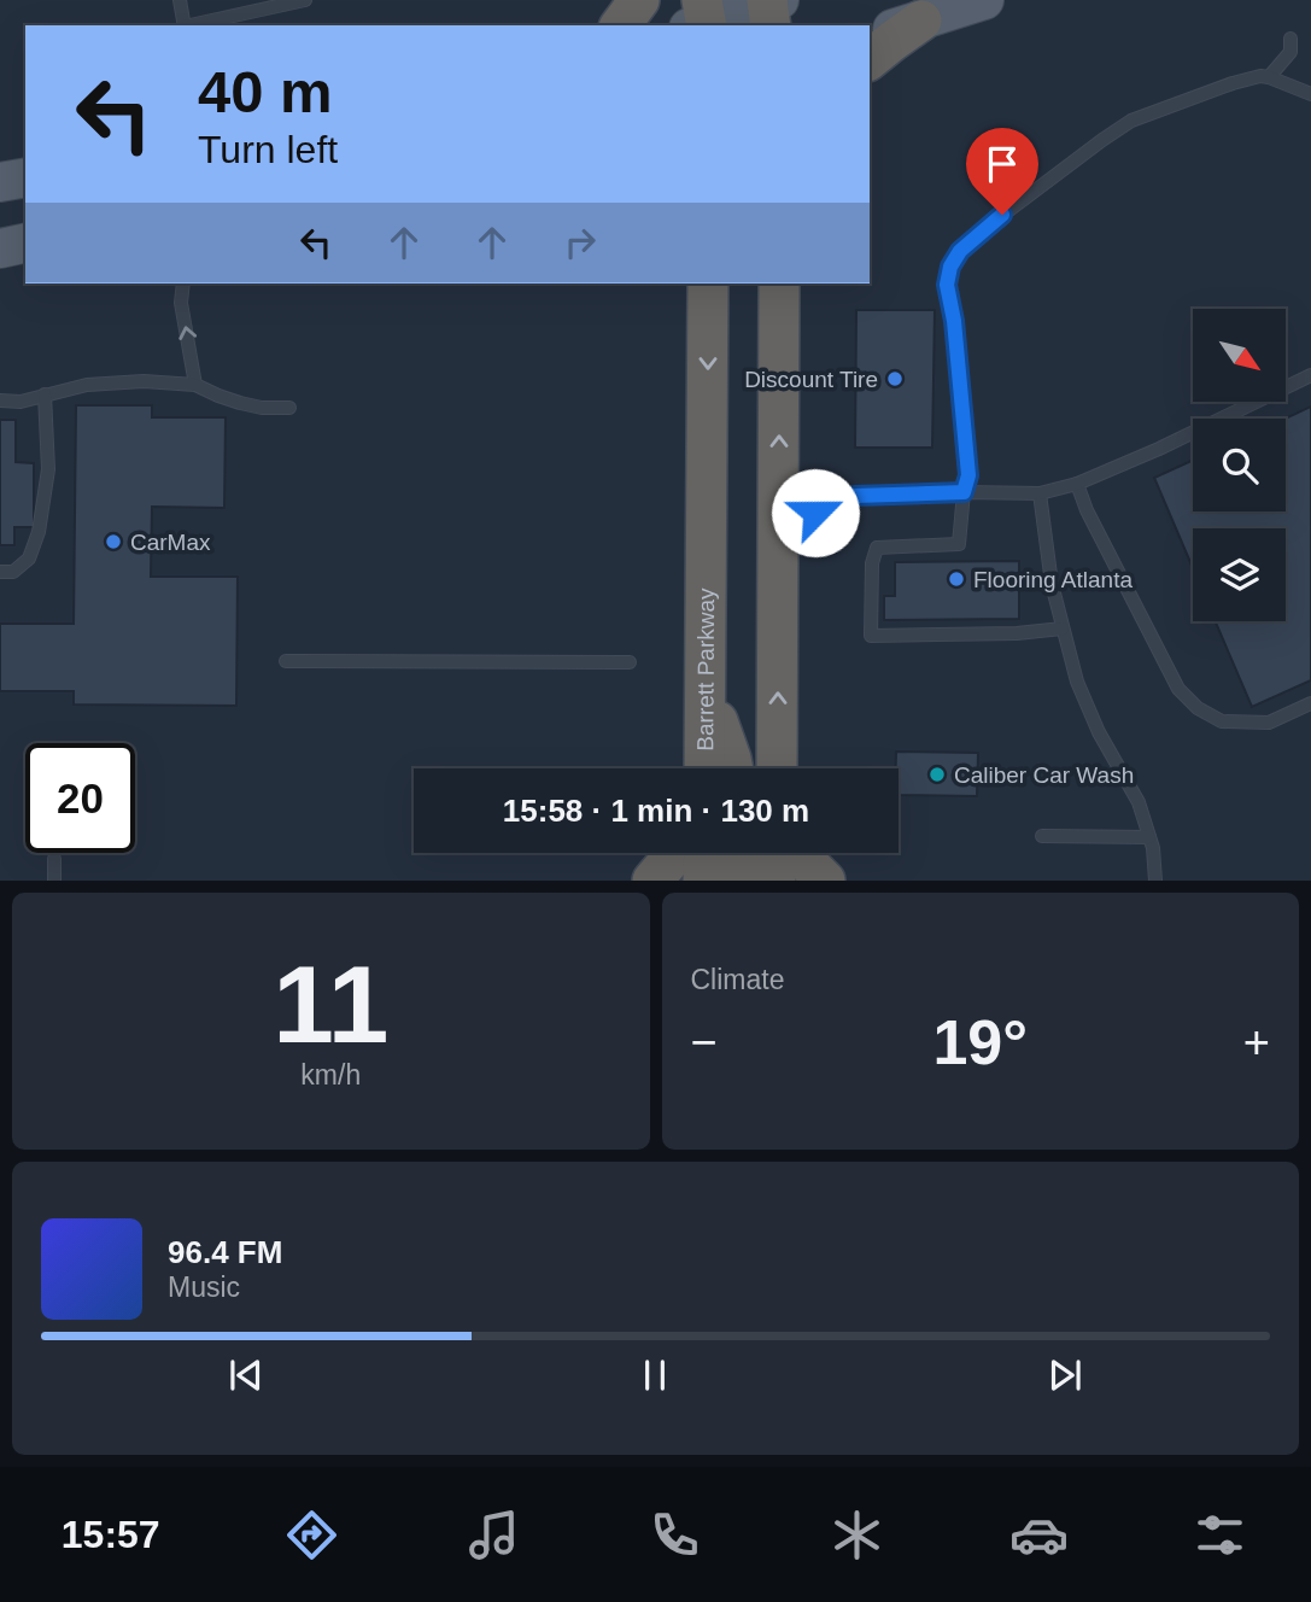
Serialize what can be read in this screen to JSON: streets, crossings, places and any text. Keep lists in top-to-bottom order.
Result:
{
  "streets": {
    "highway": ["Barrett Parkway"]
  },
  "places": [
    "Discount Tire",
    "CarMax",
    "Flooring Atlanta",
    "Caliber Car Wash"
  ],
  "north": "bottom right",
  "page": {
    "turn": ["40 m", "Turn left"],
    "limit": "20",
    "trip": "15:58 · 1 min · 130 m",
    "tile": [
      ["11", "km/h"],
      "Climate"
    ],
    "heat": ["−", "19°", "+"],
    "song": ["96.4 FM", "Music"],
    "tabs": "15:57"
  }
}
